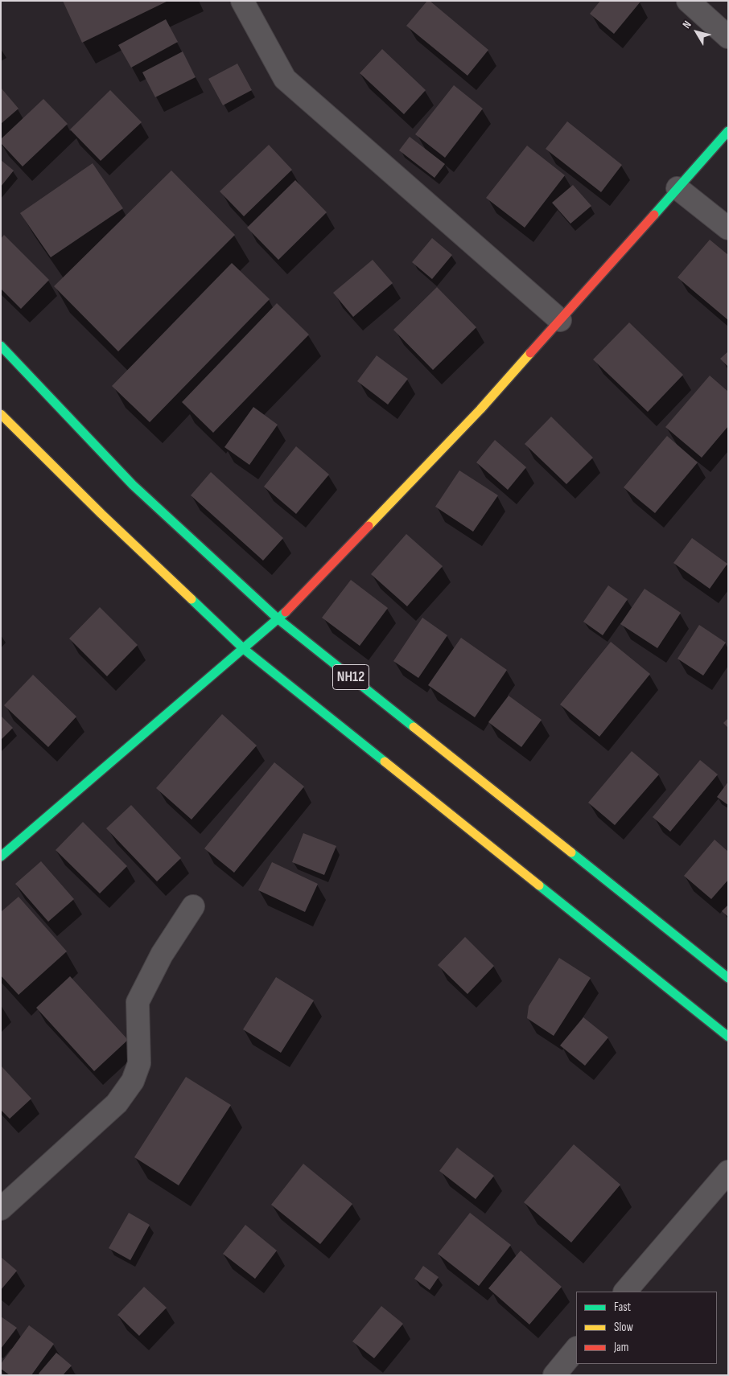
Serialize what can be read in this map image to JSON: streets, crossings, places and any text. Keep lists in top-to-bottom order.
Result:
{
  "streets": {
    "main road": ["NH12"]
  },
  "legend": ["Fast", "Slow", "Jam"],
  "north": "top left"
}
